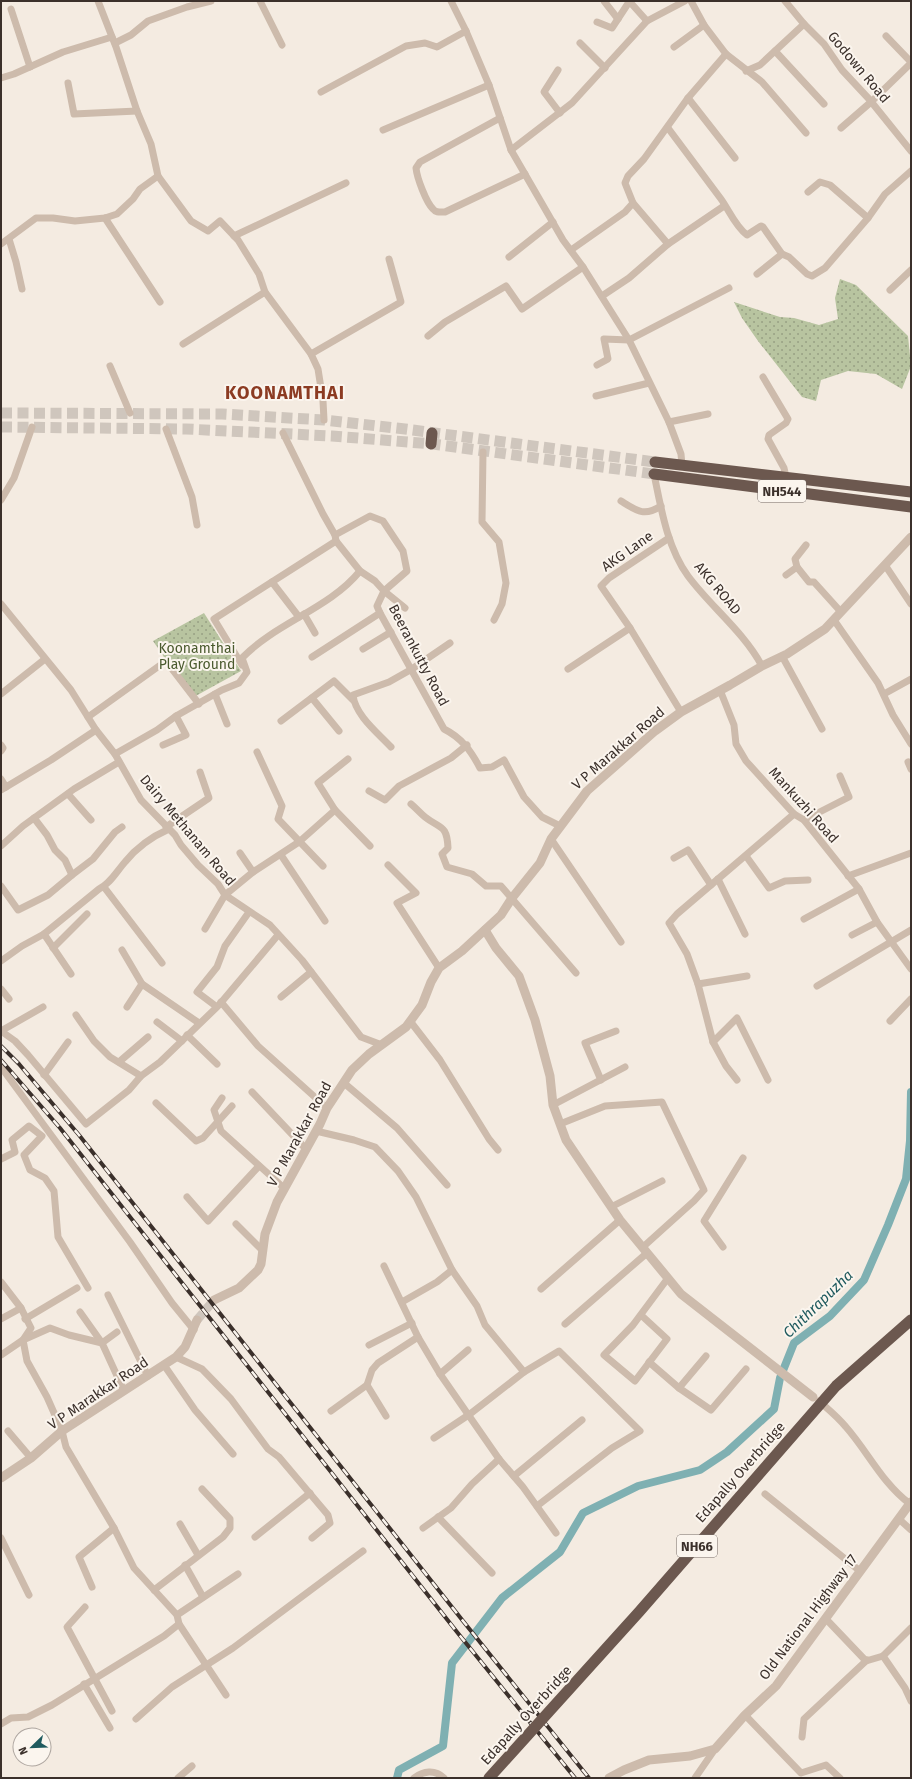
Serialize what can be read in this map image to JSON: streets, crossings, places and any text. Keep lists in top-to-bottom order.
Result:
{
  "streets": {
    "highway": ["NH544", "Edapally Overbridge", "NH66"],
    "street": [
      "Godown Road",
      "AKG Lane",
      "AKG ROAD",
      "Beerankutty Road",
      "V P Marakkar Road",
      "Mankuzhi Road",
      "Dairy Methanam Road",
      "Old National Highway 17"
    ]
  },
  "crossings": [
    ["NH544", "AKG ROAD"],
    ["AKG Lane", "AKG ROAD"],
    ["AKG ROAD", "V P Marakkar Road"],
    ["Beerankutty Road", "V P Marakkar Road"],
    ["V P Marakkar Road", "Mankuzhi Road"],
    ["V P Marakkar Road", "Dairy Methanam Road"]
  ],
  "districts": ["KOONAMTHAI"],
  "water": ["Chithrapuzha"],
  "parks": ["Koonamthai Play Ground"],
  "north": "bottom left"
}
